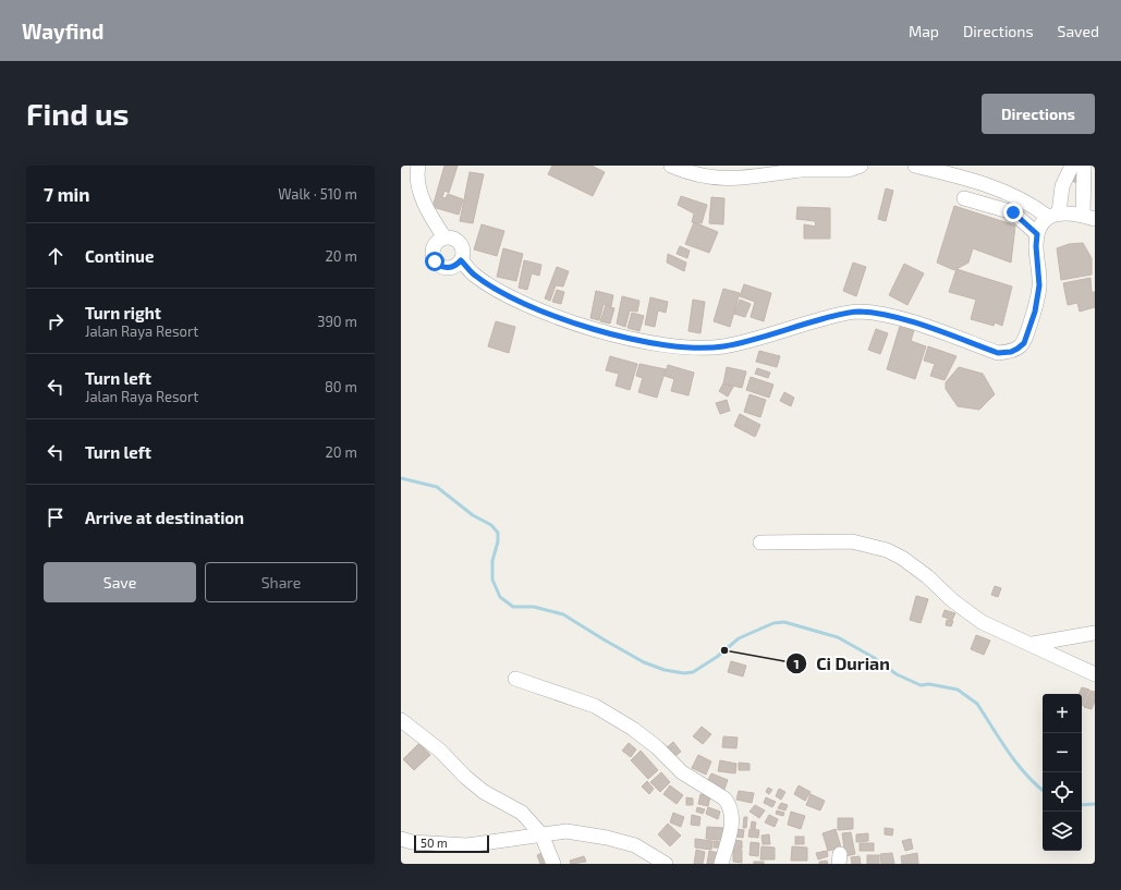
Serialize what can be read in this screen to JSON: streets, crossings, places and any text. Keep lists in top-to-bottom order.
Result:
{
  "places": ["Ci Durian"],
  "scale_bar": "50 m",
  "page": {
    "header": "Wayfind",
    "nav": ["Map", "Directions", "Saved"],
    "buttons": [
      "Directions",
      ["Save", "Share"]
    ],
    "title": "Find us",
    "heading": ["7 min", "Walk · 510 m"],
    "list": [
      ["Continue", "20 m"],
      ["Turn right", "Jalan Raya Resort", "390 m"],
      ["Turn left", "Jalan Raya Resort", "80 m"],
      ["Turn left", "20 m"],
      "Arrive at destination"
    ],
    "map_buttons": ["+", "−"],
    "scale": "50 m"
  }
}
